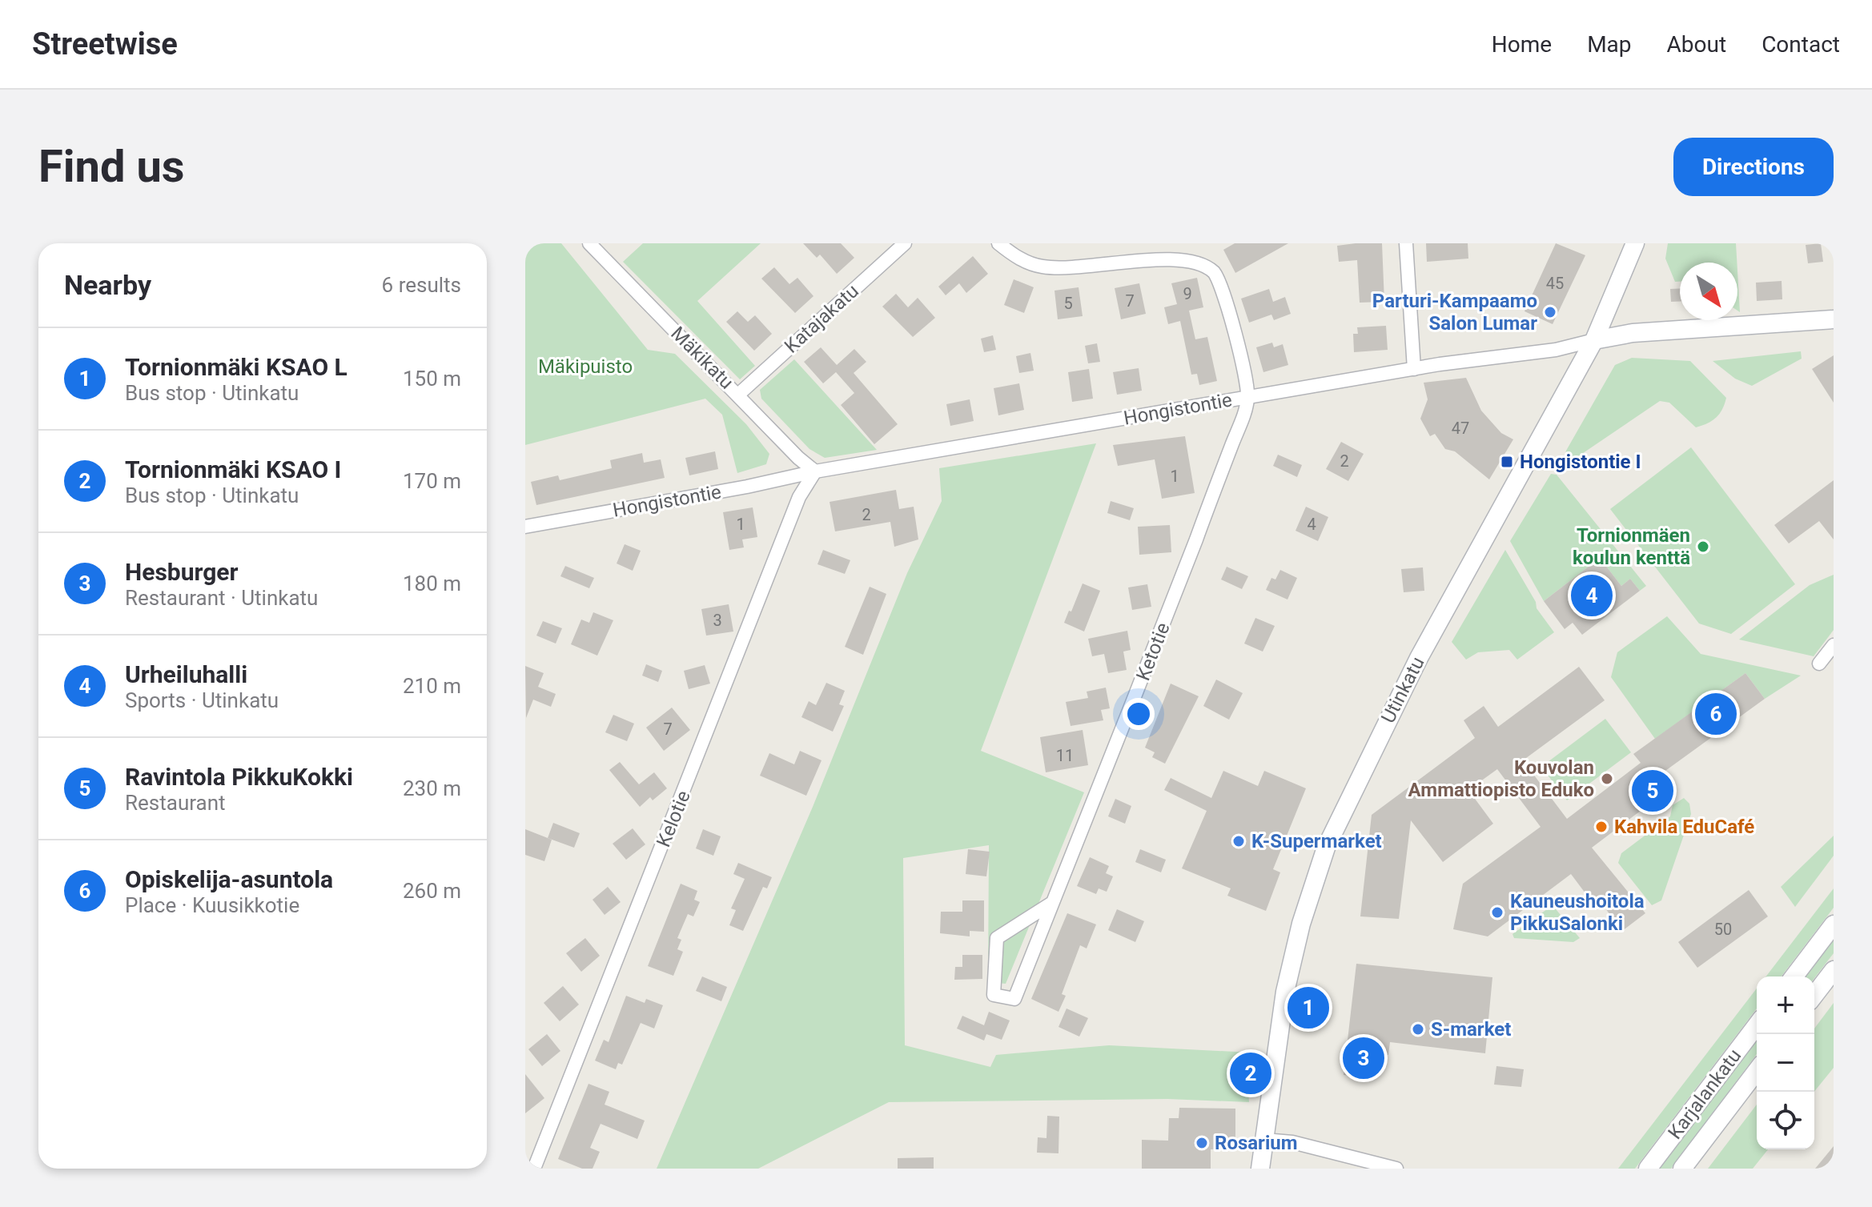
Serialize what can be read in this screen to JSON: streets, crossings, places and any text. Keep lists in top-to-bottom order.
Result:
{
  "streets": {
    "street": [
      "Katajakatu",
      "Mäkikatu",
      "Hongistontie",
      "Ketotie",
      "Utinkatu",
      "Kelotie",
      "Karjalankatu"
    ]
  },
  "crossings": [
    ["Katajakatu", "Mäkikatu"],
    ["Mäkikatu", "Hongistontie"],
    ["Mäkikatu", "Kelotie"],
    ["Hongistontie", "Ketotie"],
    ["Hongistontie", "Utinkatu"],
    ["Hongistontie", "Kelotie"]
  ],
  "parks": ["Mäkipuisto"],
  "places": {
    "other": [
      "Parturi-Kampaamo Salon Lumar",
      "Tornionmäen koulun kenttä",
      "Kouvolan Ammattiopisto Eduko",
      "Kahvila EduCafé",
      "K-Supermarket",
      "Kauneushoitola PikkuSalonki",
      "S-market",
      "Rosarium"
    ],
    "transit": ["Hongistontie I"]
  },
  "house_numbers": [
    "45",
    "9",
    "7",
    "5",
    "47",
    "2",
    "1",
    "2",
    "1",
    "4",
    "3",
    "7",
    "11",
    "50"
  ],
  "north": "bottom right",
  "page": {
    "header": "Streetwise",
    "nav": [
      "Home",
      "Map",
      "About",
      "Contact"
    ],
    "buttons": "Directions",
    "title": "Find us",
    "heading": ["Nearby", "6 results"],
    "list": [
      {
        "mark": "1",
        "name": "Tornionmäki KSAO L",
        "note": "Bus stop · Utinkatu",
        "value": "150 m"
      },
      {
        "mark": "2",
        "name": "Tornionmäki KSAO I",
        "note": "Bus stop · Utinkatu",
        "value": "170 m"
      },
      {
        "mark": "3",
        "name": "Hesburger",
        "note": "Restaurant · Utinkatu",
        "value": "180 m"
      },
      {
        "mark": "4",
        "name": "Urheiluhalli",
        "note": "Sports · Utinkatu",
        "value": "210 m"
      },
      {
        "mark": "5",
        "name": "Ravintola PikkuKokki",
        "note": "Restaurant",
        "value": "230 m"
      },
      {
        "mark": "6",
        "name": "Opiskelija-asuntola",
        "note": "Place · Kuusikkotie",
        "value": "260 m"
      }
    ],
    "pins": [
      "4",
      "6",
      "5",
      "1",
      "3",
      "2"
    ],
    "map_buttons": ["+", "−"]
  }
}
